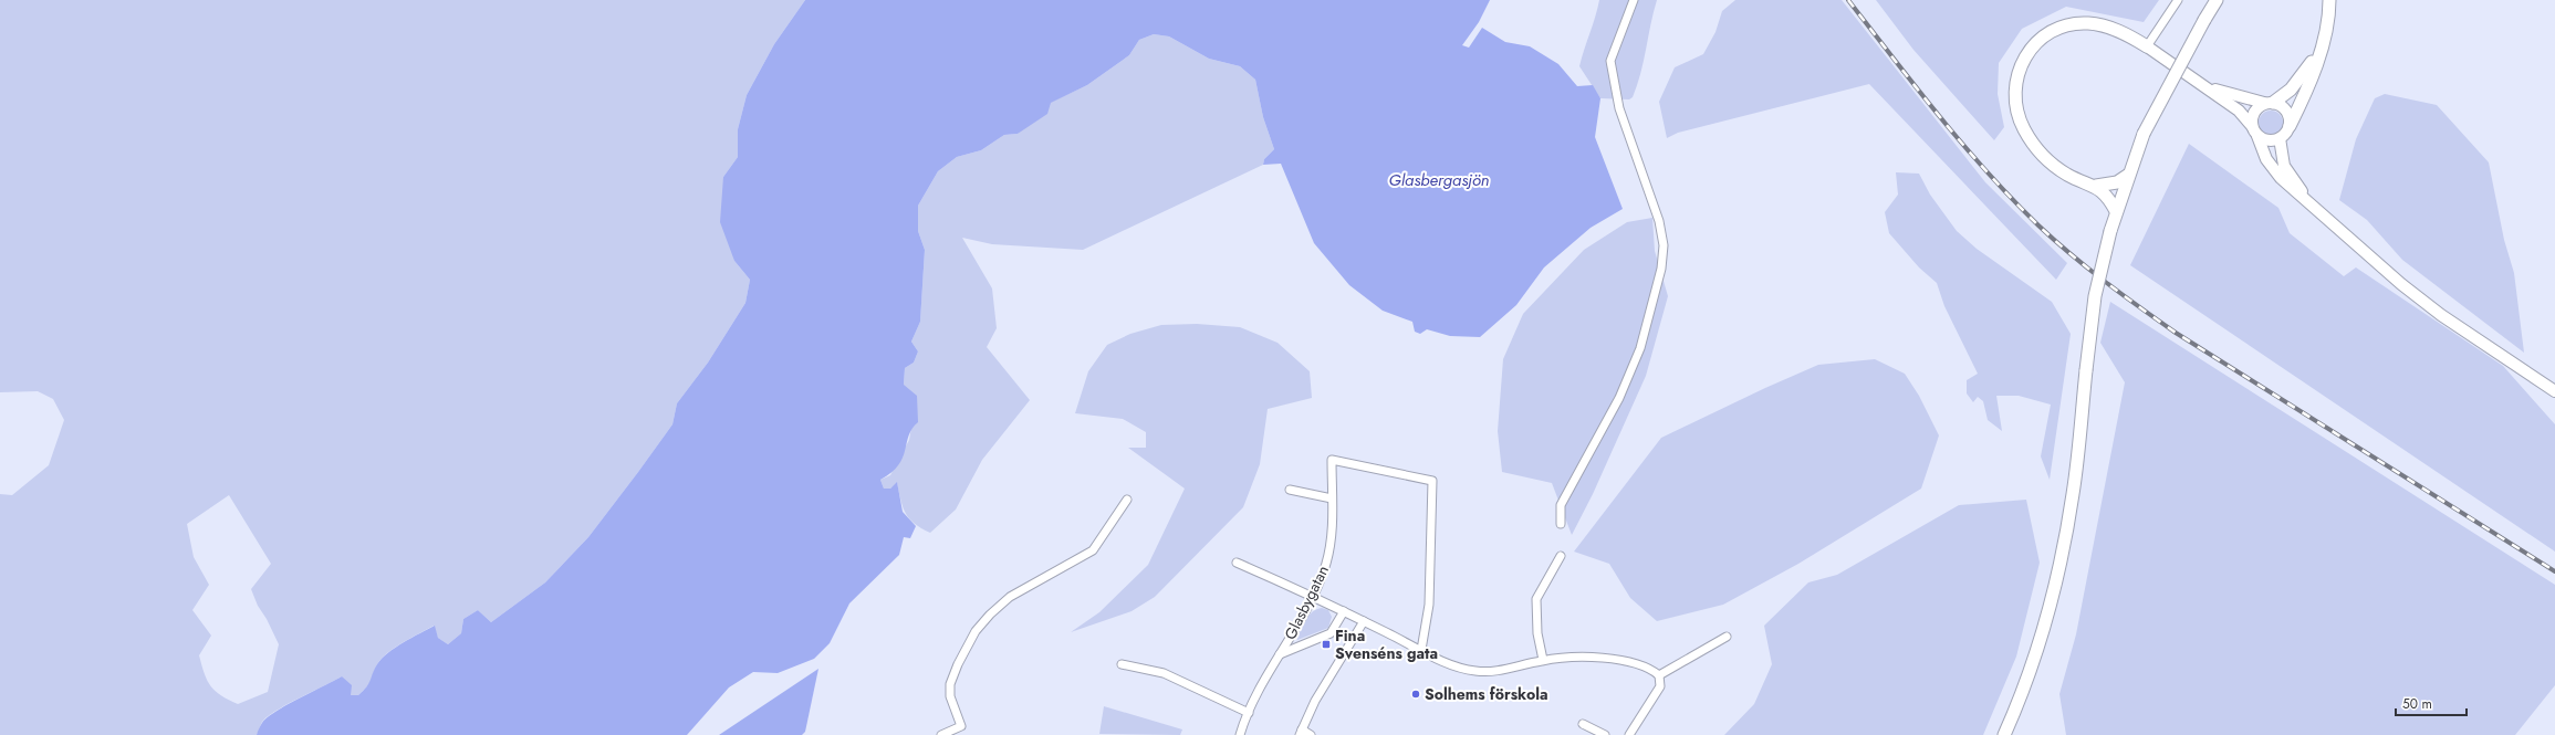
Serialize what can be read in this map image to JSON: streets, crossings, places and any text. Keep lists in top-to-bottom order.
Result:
{
  "streets": {
    "street": ["Glasbygatan"]
  },
  "water": ["Glasbergasjön"],
  "places": {
    "transit": ["Fina Svenséns gata"],
    "other": ["Solhems förskola"]
  },
  "scale_bar": "50 m"
}
